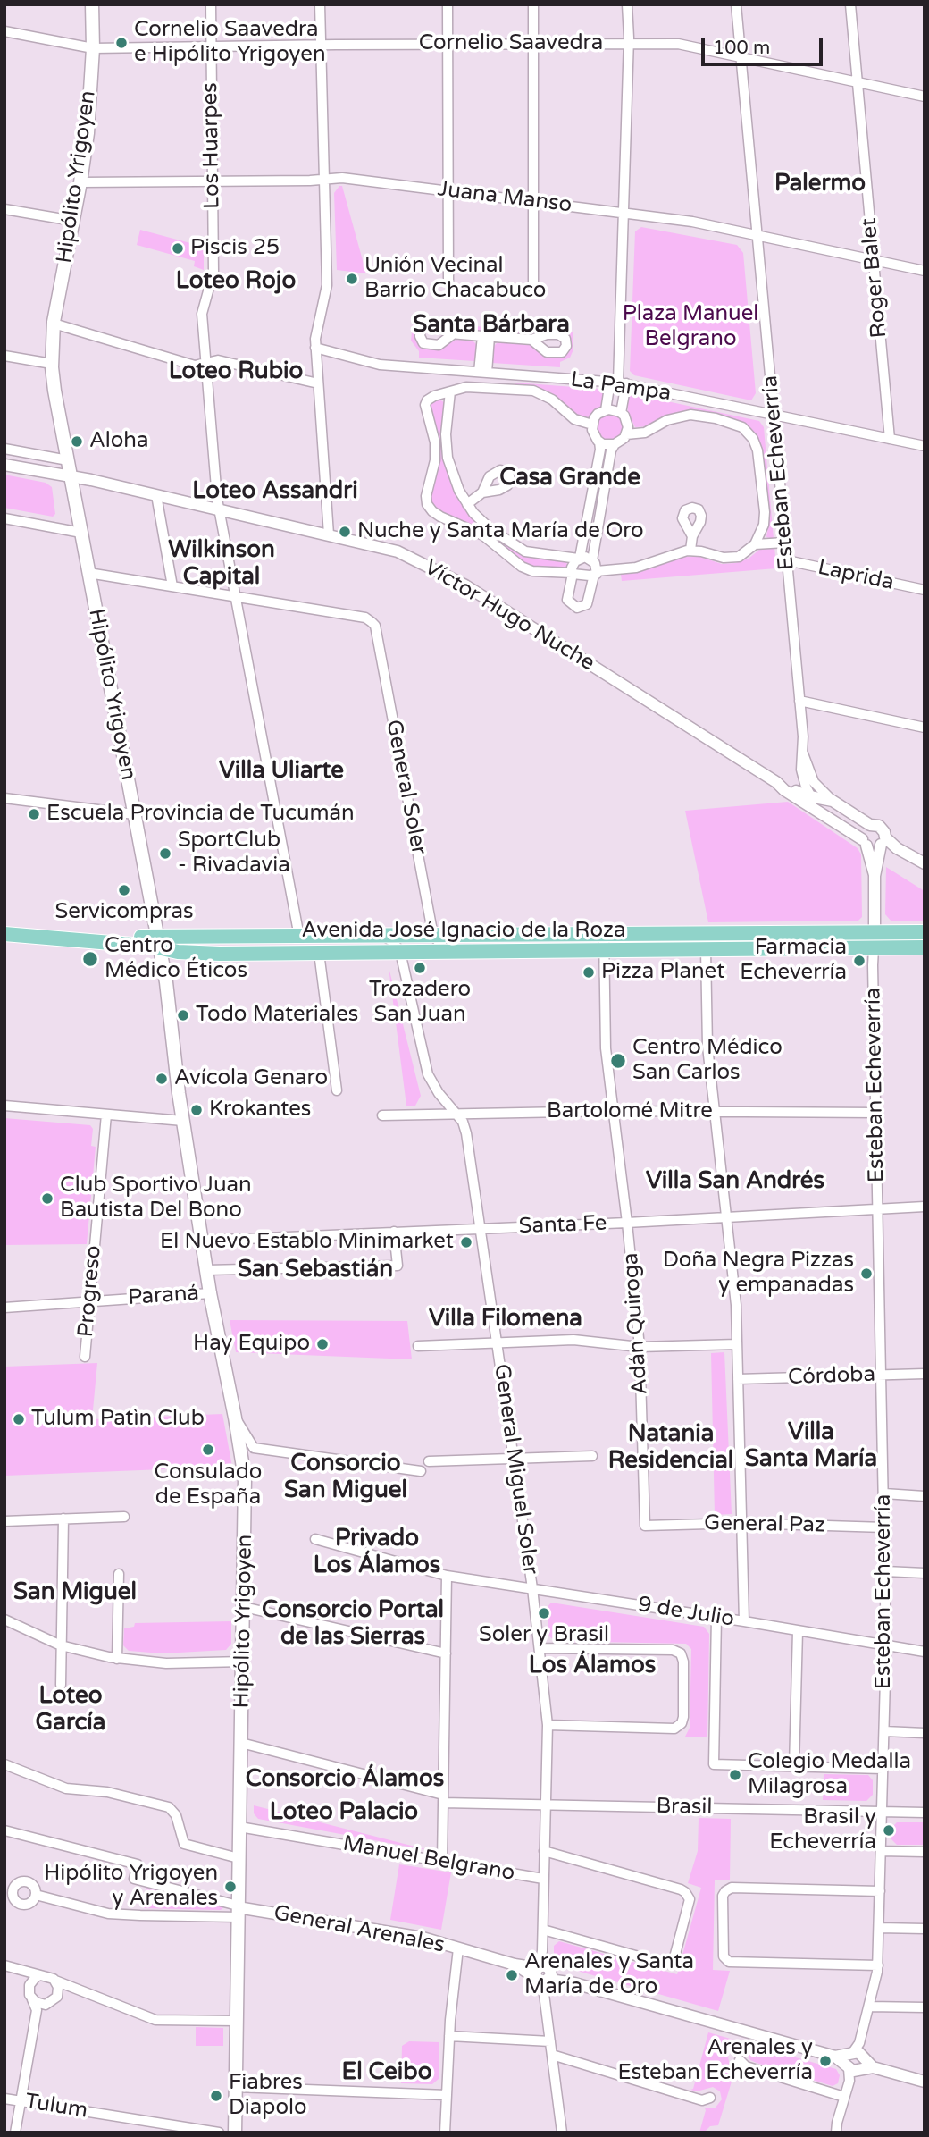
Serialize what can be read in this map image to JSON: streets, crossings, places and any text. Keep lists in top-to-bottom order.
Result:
{
  "streets": {
    "main road": ["Hipólito Yrigoyen", "Avenida José Ignacio de la Roza"],
    "street": [
      "Cornelio Saavedra",
      "Los Huarpes",
      "Juana Manso",
      "Roger Balet",
      "La Pampa",
      "Esteban Echeverría",
      "Laprida",
      "Víctor Hugo Nuche",
      "General Soler",
      "Bartolomé Mitre",
      "Santa Fe",
      "Progreso",
      "Paraná",
      "Adán Quiroga",
      "Córdoba",
      "General Miguel Soler",
      "General Paz",
      "9 de Julio",
      "Brasil",
      "Manuel Belgrano",
      "General Arenales",
      "Tulum"
    ]
  },
  "crossings": [
    ["Cornelio Saavedra", "Los Huarpes"],
    ["Cornelio Saavedra", "Hipólito Yrigoyen"],
    ["Cornelio Saavedra", "Roger Balet"],
    ["Cornelio Saavedra", "Esteban Echeverría"],
    ["Los Huarpes", "Juana Manso"],
    ["Los Huarpes", "Víctor Hugo Nuche"],
    ["Los Huarpes", "General Soler"],
    ["Los Huarpes", "Avenida José Ignacio de la Roza"],
    ["Hipólito Yrigoyen", "Juana Manso"],
    ["Hipólito Yrigoyen", "Víctor Hugo Nuche"],
    ["Hipólito Yrigoyen", "Avenida José Ignacio de la Roza"],
    ["Hipólito Yrigoyen", "Santa Fe"],
    ["Hipólito Yrigoyen", "Paraná"],
    ["Hipólito Yrigoyen", "Brasil"],
    ["Hipólito Yrigoyen", "Manuel Belgrano"],
    ["Hipólito Yrigoyen", "General Arenales"],
    ["Juana Manso", "Roger Balet"],
    ["Juana Manso", "Esteban Echeverría"],
    ["Roger Balet", "La Pampa"],
    ["La Pampa", "Esteban Echeverría"],
    ["Esteban Echeverría", "Laprida"],
    ["Esteban Echeverría", "Víctor Hugo Nuche"],
    ["Esteban Echeverría", "Avenida José Ignacio de la Roza"],
    ["Esteban Echeverría", "Bartolomé Mitre"],
    ["Esteban Echeverría", "Santa Fe"],
    ["Esteban Echeverría", "Córdoba"],
    ["Esteban Echeverría", "General Paz"],
    ["Esteban Echeverría", "9 de Julio"],
    ["Esteban Echeverría", "Brasil"],
    ["Esteban Echeverría", "General Arenales"],
    ["General Soler", "Avenida José Ignacio de la Roza"],
    ["Avenida José Ignacio de la Roza", "Adán Quiroga"],
    ["Avenida José Ignacio de la Roza", "General Miguel Soler"],
    ["Bartolomé Mitre", "Adán Quiroga"],
    ["Bartolomé Mitre", "General Miguel Soler"],
    ["Santa Fe", "Adán Quiroga"],
    ["Santa Fe", "General Miguel Soler"],
    ["Progreso", "Paraná"],
    ["Adán Quiroga", "General Paz"],
    ["General Miguel Soler", "9 de Julio"],
    ["General Miguel Soler", "Brasil"],
    ["General Miguel Soler", "Manuel Belgrano"],
    ["General Miguel Soler", "General Arenales"],
    ["9 de Julio", "Brasil"]
  ],
  "districts": [
    "Palermo",
    "Loteo Rojo",
    "Santa Bárbara",
    "Loteo Rubio",
    "Casa Grande",
    "Loteo Assandri",
    "Wilkinson Capital",
    "Villa Uliarte",
    "Villa San Andrés",
    "San Sebastián",
    "Villa Filomena",
    "Villa Santa María",
    "Natania Residencial",
    "Consorcio San Miguel",
    "Privado Los Álamos",
    "San Miguel",
    "Consorcio Portal de las Sierras",
    "Los Álamos",
    "Loteo García",
    "Consorcio Álamos",
    "Loteo Palacio",
    "El Ceibo"
  ],
  "parks": ["Plaza Manuel Belgrano"],
  "places": [
    "Cornelio Saavedra e Hipólito Yrigoyen",
    "Piscis 25",
    "Unión Vecinal Barrio Chacabuco",
    "Aloha",
    "Nuche y Santa María de Oro",
    "Escuela Provincia de Tucumán",
    "SportClub - Rivadavia",
    "Servicompras",
    "Centro Médico Éticos",
    "Farmacia Echeverría",
    "Trozadero San Juan",
    "Pizza Planet",
    "Todo Materiales",
    "Centro Médico San Carlos",
    "Avícola Genaro",
    "Krokantes",
    "Club Sportivo Juan Bautista Del Bono",
    "El Nuevo Establo Minimarket",
    "Doña Negra Pizzas y empanadas",
    "Hay Equipo",
    "Tulum Patìn Club",
    "Consulado de España",
    "Soler y Brasil",
    "Colegio Medalla Milagrosa",
    "Brasil y Echeverría",
    "Hipólito Yrigoyen y Arenales",
    "Arenales y Santa María de Oro",
    "Arenales y Esteban Echeverría",
    "Fiabres Diapolo"
  ],
  "scale_bar": "100 m"
}
